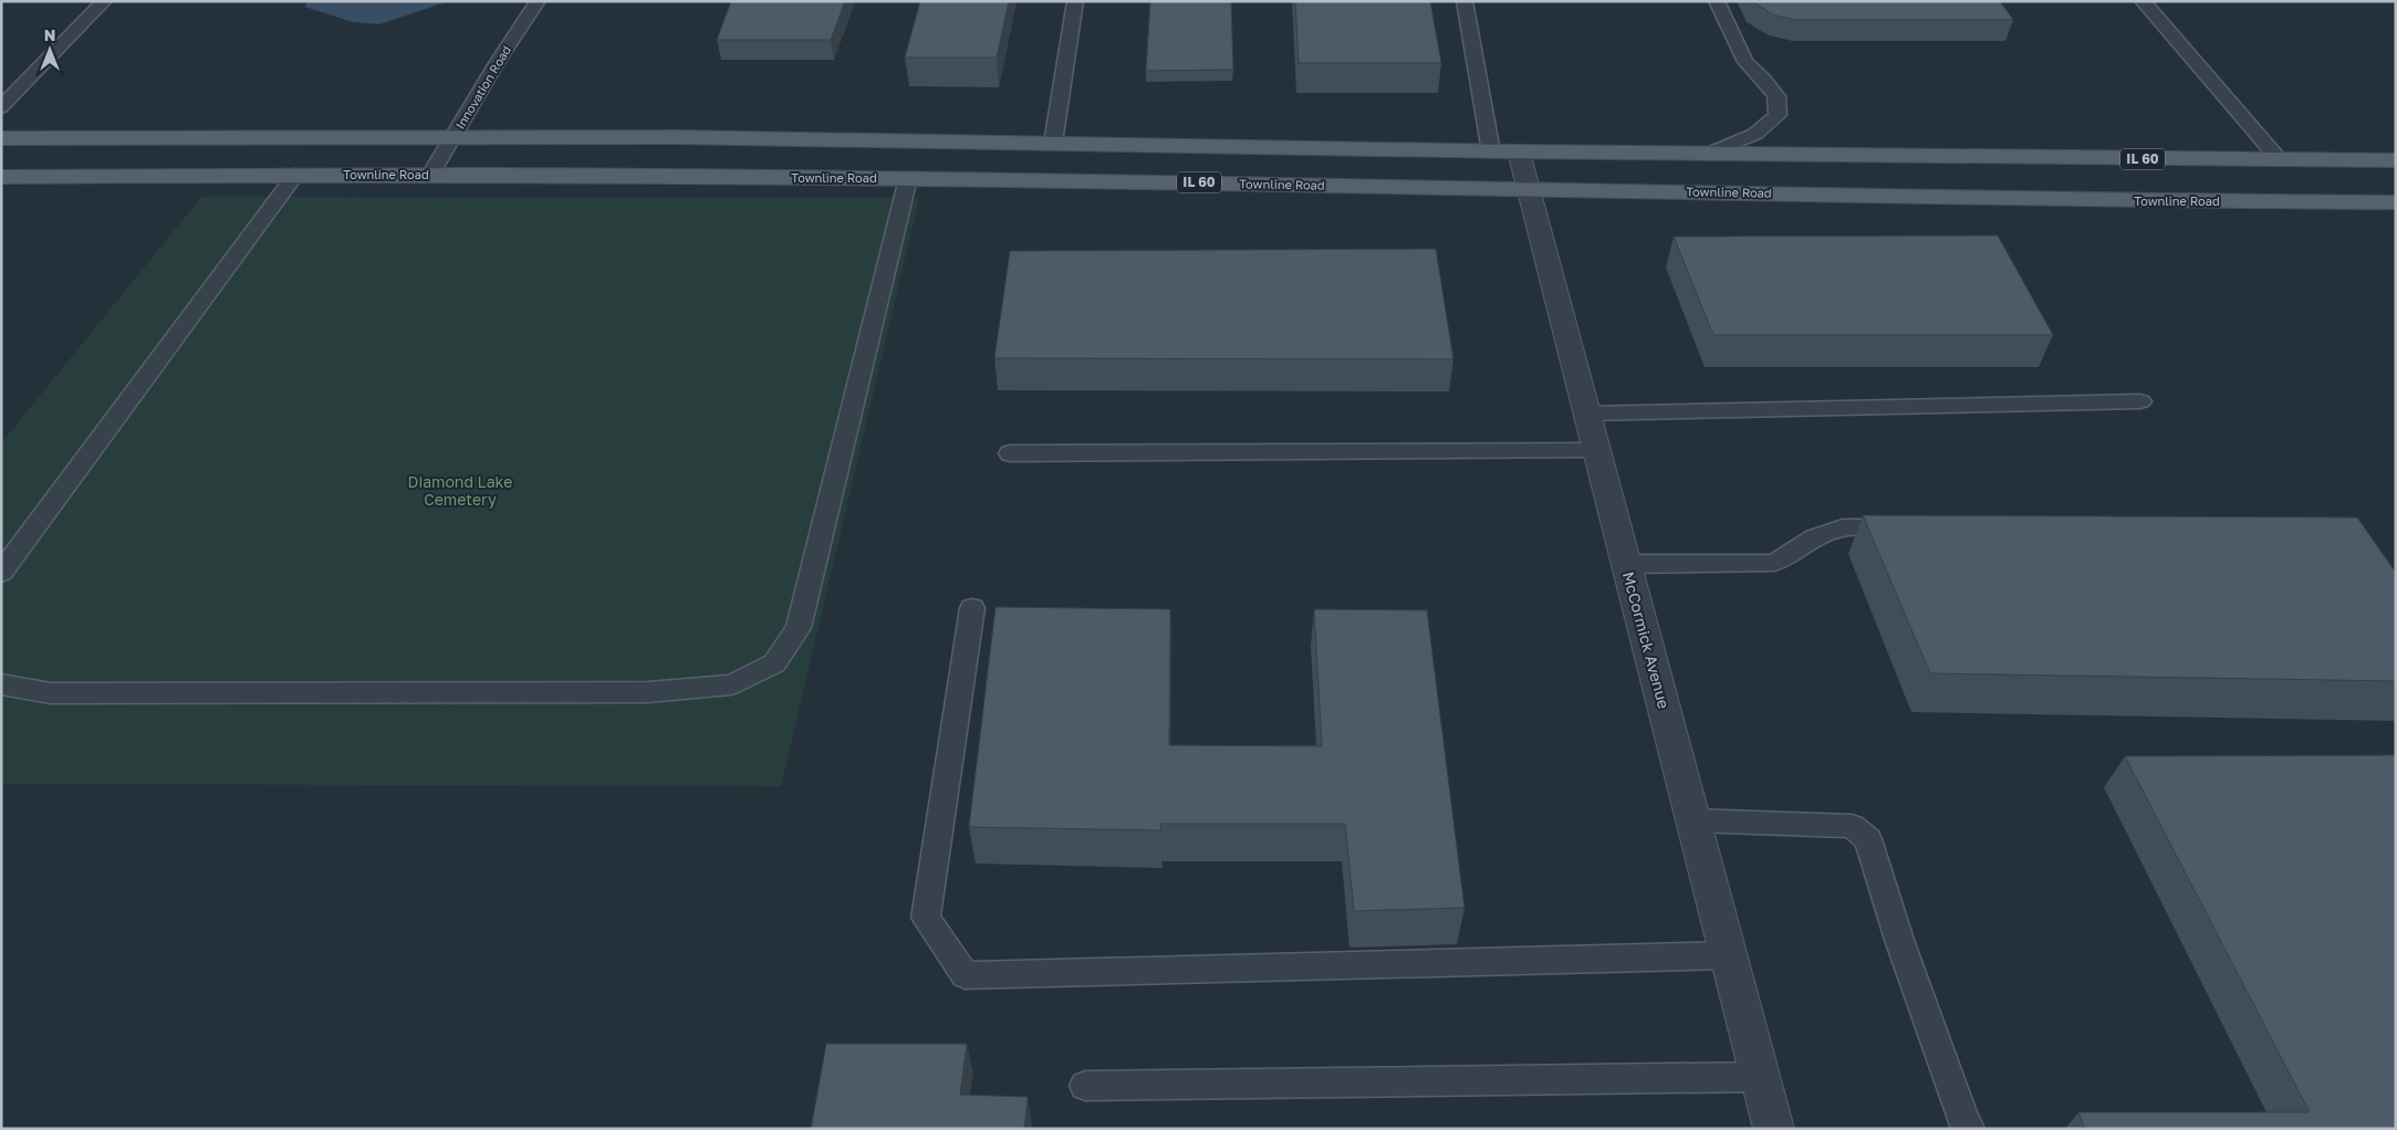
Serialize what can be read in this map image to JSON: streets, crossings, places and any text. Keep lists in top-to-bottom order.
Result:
{
  "streets": {
    "main road": ["IL 60", "Townline Road"],
    "street": ["McCormick Avenue"],
    "lane": ["Innovation Road"]
  },
  "crossings": [
    ["Innovation Road", "IL 60"],
    ["Innovation Road", "Townline Road"],
    ["IL 60", "McCormick Avenue"],
    ["Townline Road", "McCormick Avenue"]
  ],
  "parks": ["Diamond Lake Cemetery"],
  "north": "top"
}
